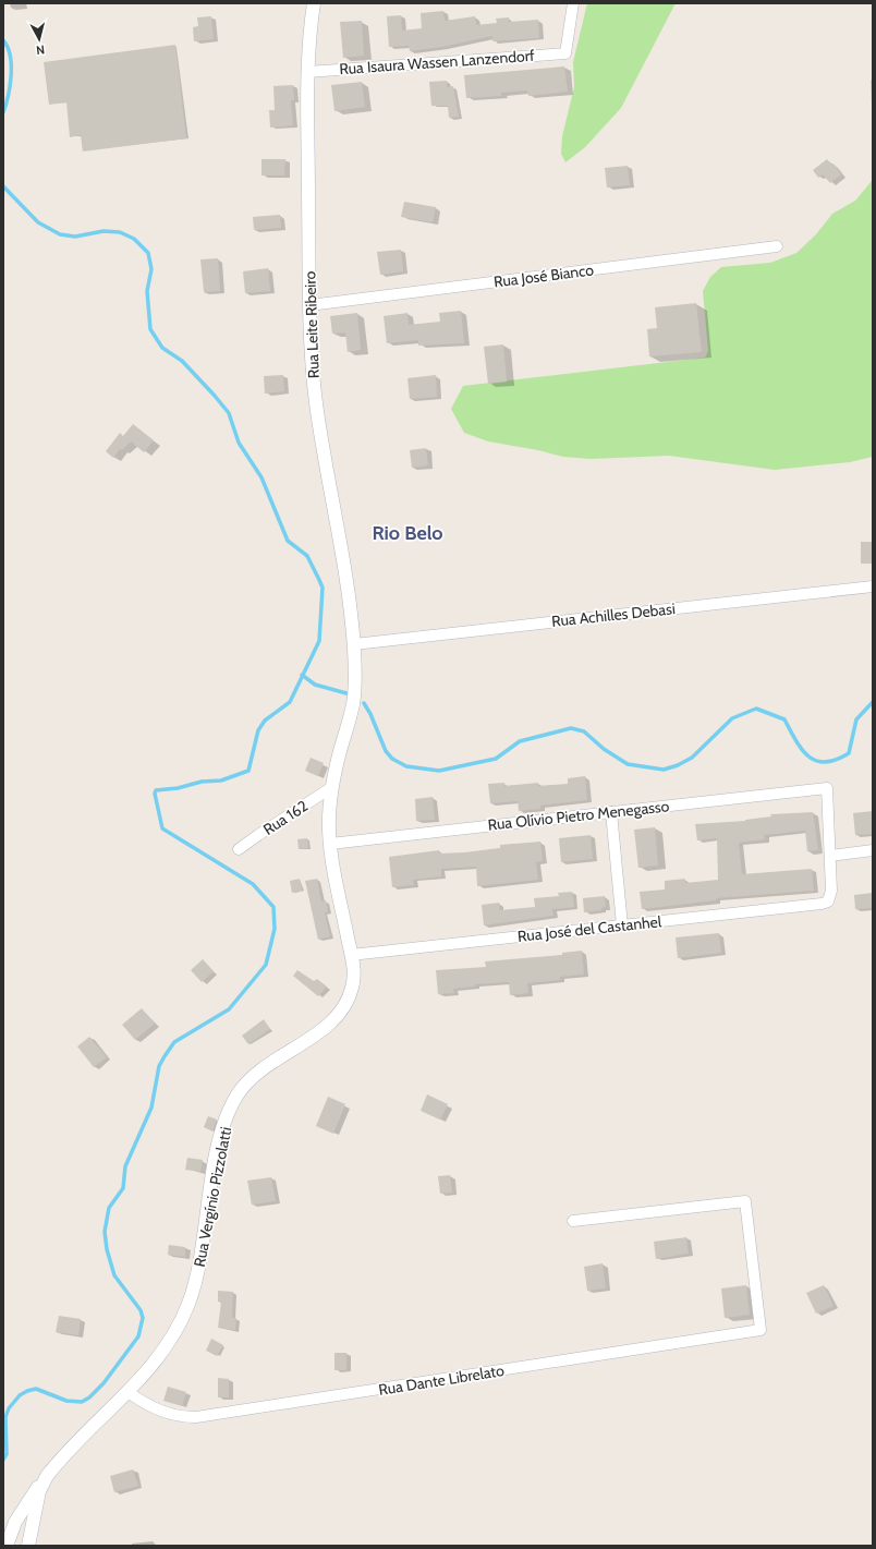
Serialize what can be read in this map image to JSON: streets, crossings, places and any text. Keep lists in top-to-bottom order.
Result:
{
  "streets": {
    "street": [
      "Rua Isaura Wassen Lanzendorf",
      "Rua José Bianco",
      "Rua Leite Ribeiro",
      "Rua Achilles Debasi",
      "Rua Olívio Pietro Menegasso",
      "Rua 162",
      "Rua José del Castanhel",
      "Rua Vergínio Pizzolatti",
      "Rua Dante Librelato"
    ]
  },
  "crossings": [
    ["Rua Isaura Wassen Lanzendorf", "Rua Leite Ribeiro"],
    ["Rua José Bianco", "Rua Leite Ribeiro"],
    ["Rua Leite Ribeiro", "Rua Achilles Debasi"],
    ["Rua Leite Ribeiro", "Rua Vergínio Pizzolatti"],
    ["Rua Achilles Debasi", "Rua Vergínio Pizzolatti"],
    ["Rua Olívio Pietro Menegasso", "Rua José del Castanhel"],
    ["Rua Olívio Pietro Menegasso", "Rua Vergínio Pizzolatti"],
    ["Rua 162", "Rua Vergínio Pizzolatti"],
    ["Rua José del Castanhel", "Rua Vergínio Pizzolatti"],
    ["Rua Vergínio Pizzolatti", "Rua Dante Librelato"]
  ],
  "districts": ["Rio Belo"],
  "north": "bottom"
}
